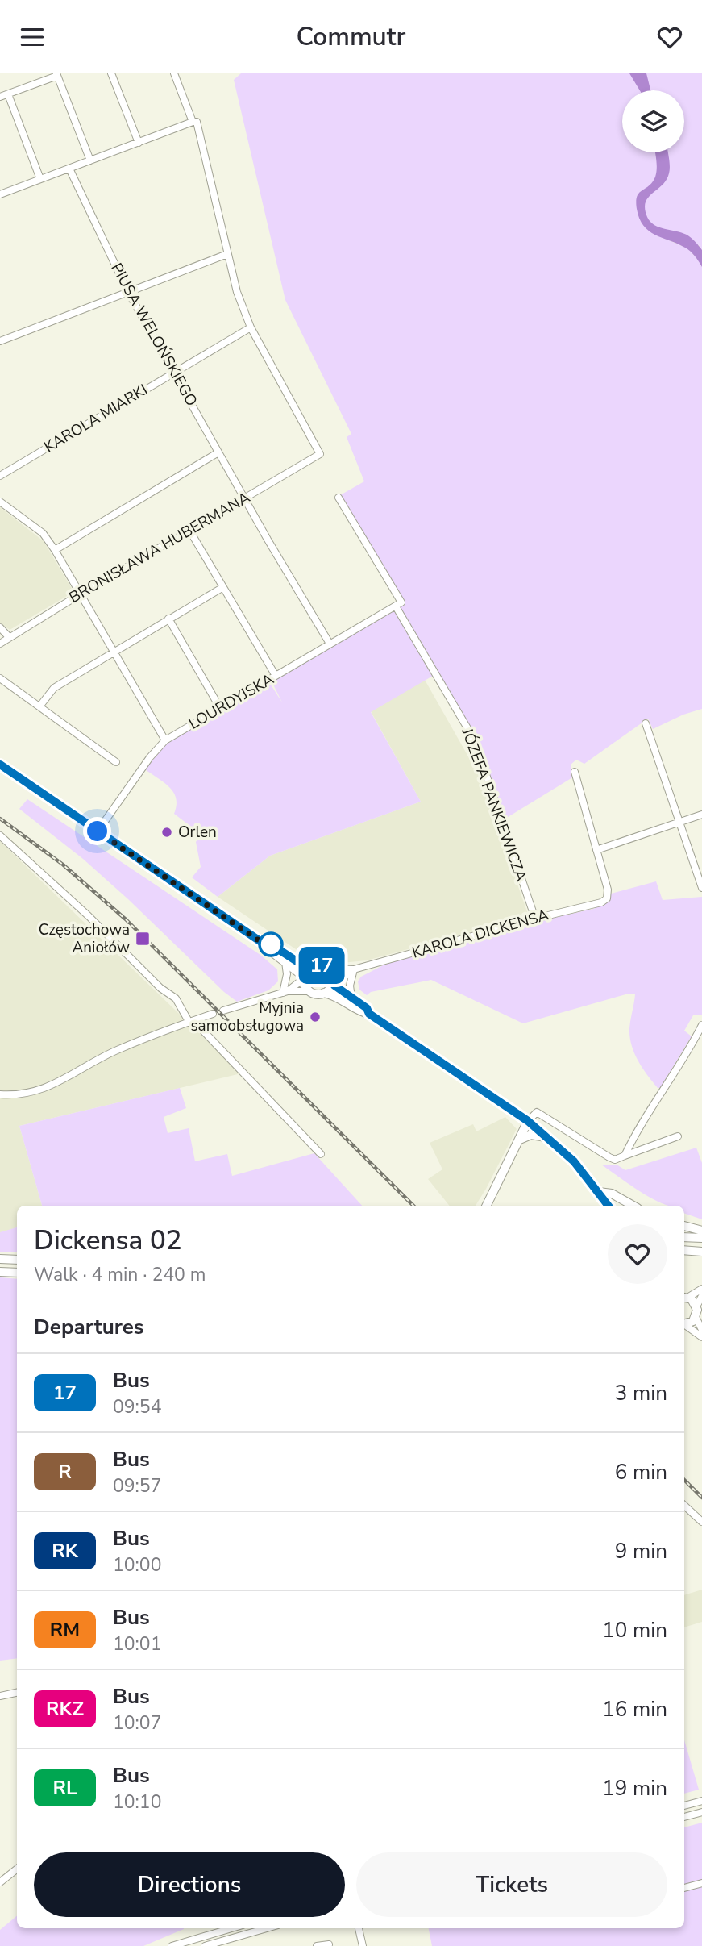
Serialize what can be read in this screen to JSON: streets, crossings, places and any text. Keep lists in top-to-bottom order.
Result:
{
  "streets": {
    "street": [
      "PIUSA WELOŃSKIEGO",
      "KAROLA MIARKI",
      "BRONISŁAWA HUBERMANA",
      "LOURDYJSKA",
      "JÓZEFA PANKIEWICZA",
      "KAROLA DICKENSA"
    ]
  },
  "crossings": [
    ["PIUSA WELOŃSKIEGO", "KAROLA MIARKI"],
    ["PIUSA WELOŃSKIEGO", "BRONISŁAWA HUBERMANA"],
    ["PIUSA WELOŃSKIEGO", "LOURDYJSKA"],
    ["KAROLA MIARKI", "BRONISŁAWA HUBERMANA"],
    ["LOURDYJSKA", "JÓZEFA PANKIEWICZA"],
    ["JÓZEFA PANKIEWICZA", "KAROLA DICKENSA"]
  ],
  "places": {
    "other": ["Orlen", "Myjnia samoobsługowa"],
    "transit": ["Częstochowa Aniołów"]
  },
  "lines": ["bus line 17"],
  "page": {
    "header": "Commutr",
    "on_map": "17",
    "heading": [
      ["Dickensa 02", "Walk · 4 min · 240 m"],
      "Departures"
    ],
    "list": [
      {
        "mark": "17",
        "name": "Bus",
        "note": "09:54",
        "value": "3 min"
      },
      {
        "mark": "R",
        "name": "Bus",
        "note": "09:57",
        "value": "6 min"
      },
      {
        "mark": "RK",
        "name": "Bus",
        "note": "10:00",
        "value": "9 min"
      },
      {
        "mark": "RM",
        "name": "Bus",
        "note": "10:01",
        "value": "10 min"
      },
      {
        "mark": "RKZ",
        "name": "Bus",
        "note": "10:07",
        "value": "16 min"
      },
      {
        "mark": "RL",
        "name": "Bus",
        "note": "10:10",
        "value": "19 min"
      }
    ],
    "buttons": ["Directions", "Tickets"]
  }
}
